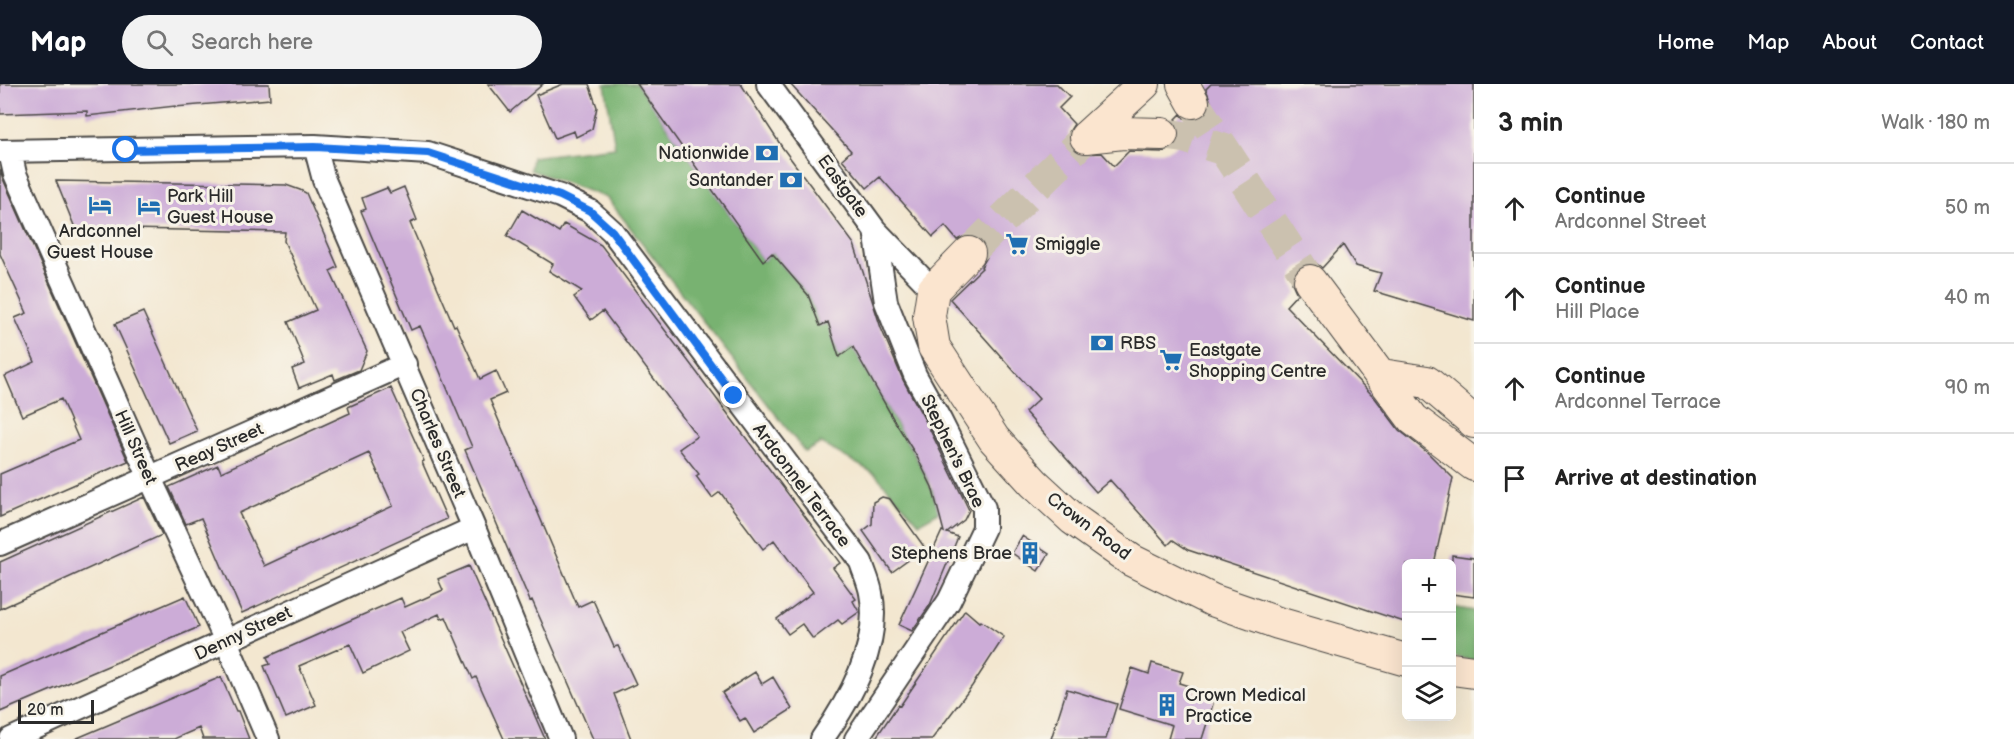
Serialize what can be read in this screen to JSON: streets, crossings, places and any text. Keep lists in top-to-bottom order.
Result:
{
  "streets": {
    "street": [
      "Eastgate",
      "Charles Street",
      "Hill Street",
      "Reay Street",
      "Stephen's Brae",
      "Ardconnel Terrace",
      "Crown Road",
      "Denny Street"
    ]
  },
  "crossings": [
    ["Eastgate", "Stephen's Brae"],
    ["Charles Street", "Reay Street"],
    ["Charles Street", "Ardconnel Terrace"],
    ["Charles Street", "Denny Street"],
    ["Hill Street", "Reay Street"],
    ["Hill Street", "Ardconnel Terrace"],
    ["Hill Street", "Denny Street"]
  ],
  "places": {
    "bank": ["Nationwide", "Santander", "RBS"],
    "hotel": ["Ardconnel Guest House", "Park Hill Guest House"],
    "supermarket": ["Smiggle", "Eastgate Shopping Centre"],
    "building": ["Stephens Brae", "Crown Medical Practice"]
  },
  "scale_bar": "20 m",
  "page": {
    "header": "Map",
    "search": "Search here",
    "nav": [
      "Home",
      "Map",
      "About",
      "Contact"
    ],
    "heading": ["3 min", "Walk · 180 m"],
    "list": [
      ["Continue", "Ardconnel Street", "50 m"],
      ["Continue", "Hill Place", "40 m"],
      ["Continue", "Ardconnel Terrace", "90 m"],
      "Arrive at destination"
    ],
    "map_buttons": ["+", "−"],
    "scale": "20 m"
  }
}
